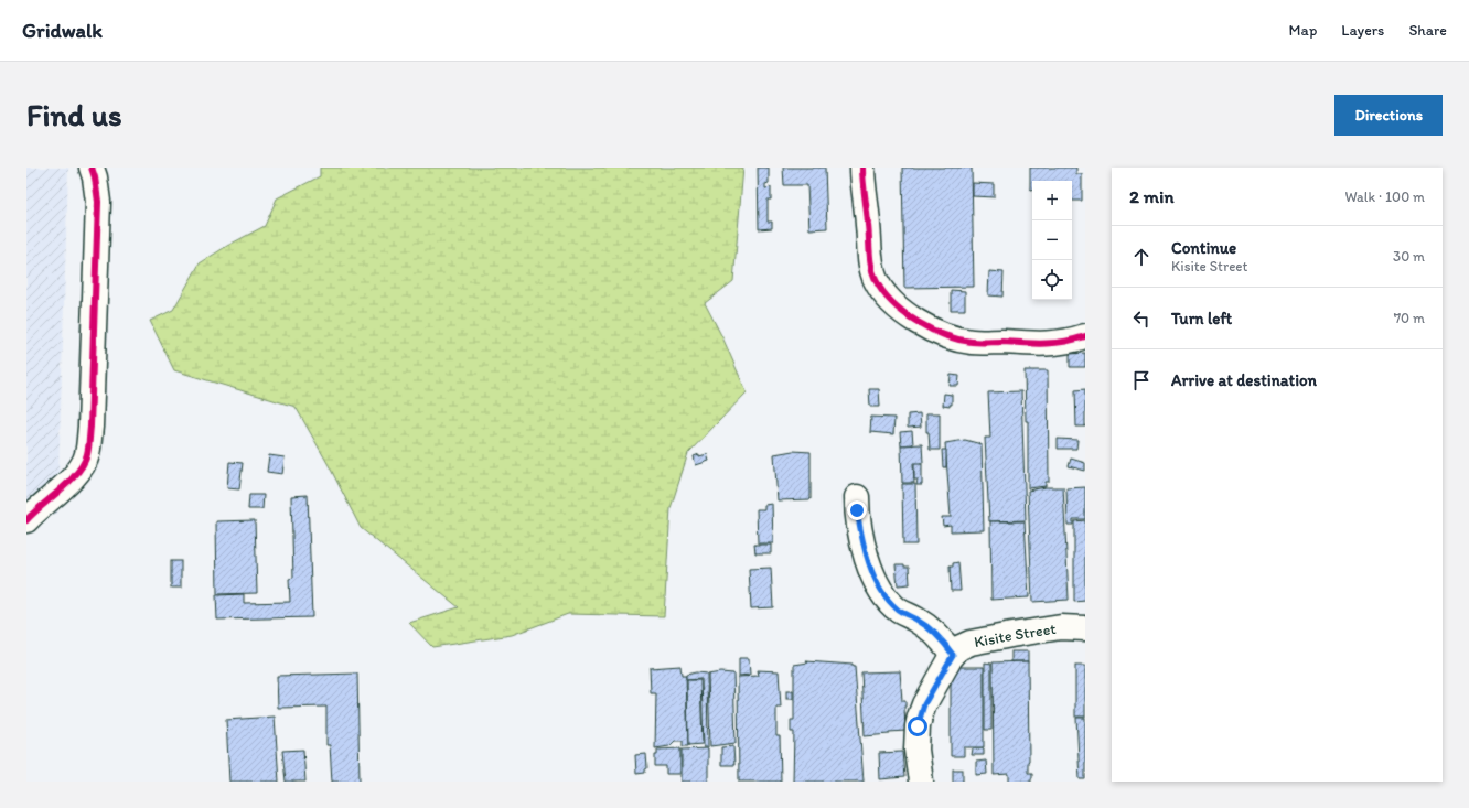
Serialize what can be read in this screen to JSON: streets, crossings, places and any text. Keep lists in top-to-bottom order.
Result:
{
  "streets": {
    "street": ["Kisite Street"]
  },
  "page": {
    "header": "Gridwalk",
    "nav": ["Map", "Layers", "Share"],
    "buttons": "Directions",
    "title": "Find us",
    "heading": ["2 min", "Walk · 100 m"],
    "map_buttons": ["+", "−"],
    "list": [
      ["Continue", "Kisite Street", "30 m"],
      ["Turn left", "70 m"],
      "Arrive at destination"
    ]
  }
}
